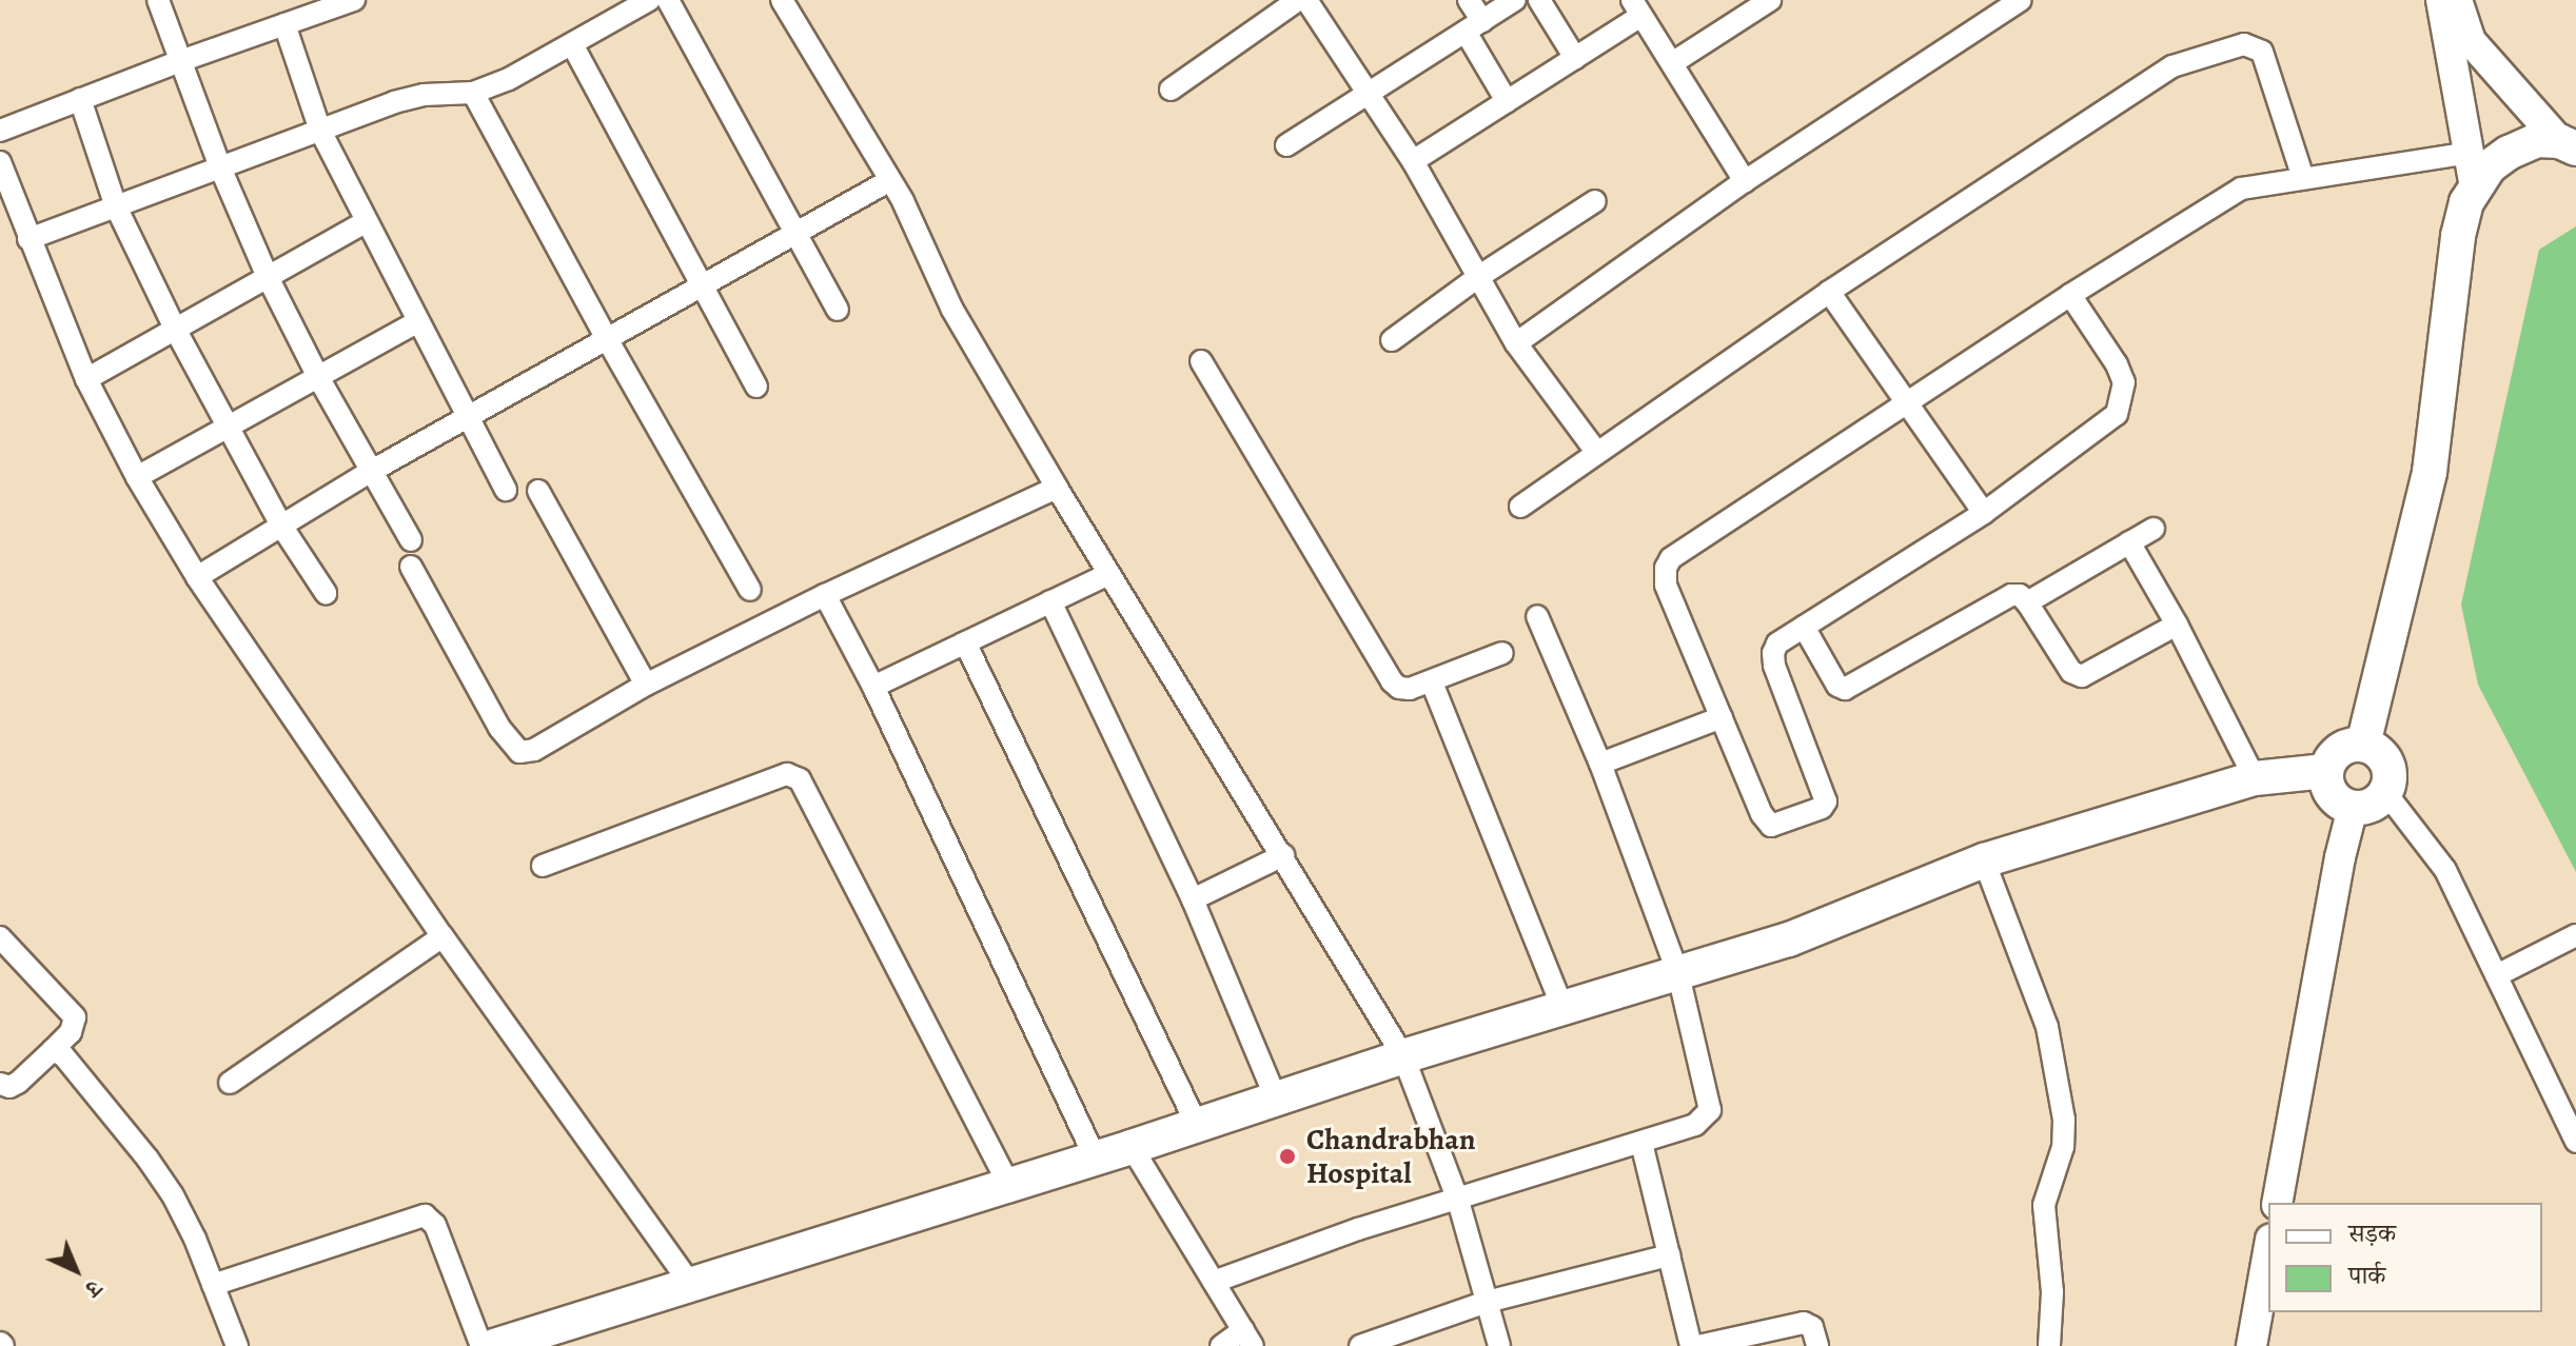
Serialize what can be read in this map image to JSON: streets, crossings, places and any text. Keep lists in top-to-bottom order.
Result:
{
  "places": ["Chandrabhan Hospital"],
  "legend": ["सड़क", "पार्क"],
  "north": "bottom right"
}
